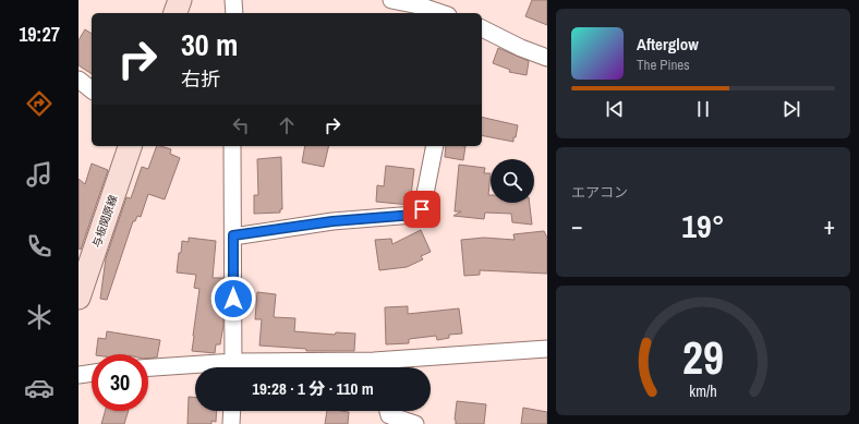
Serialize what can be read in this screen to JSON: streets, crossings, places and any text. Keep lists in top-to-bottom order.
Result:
{
  "streets": {
    "main road": ["与板関原線"]
  },
  "page": {
    "tabs": "19:27",
    "turn": ["30 m", "右折"],
    "song": ["Afterglow", "The Pines"],
    "tile": "エアコン",
    "heat": ["−", "19°", "+"],
    "limit": "30",
    "trip": "19:28 · 1 分 · 110 m",
    "gauge": ["29", "km/h"]
  }
}
